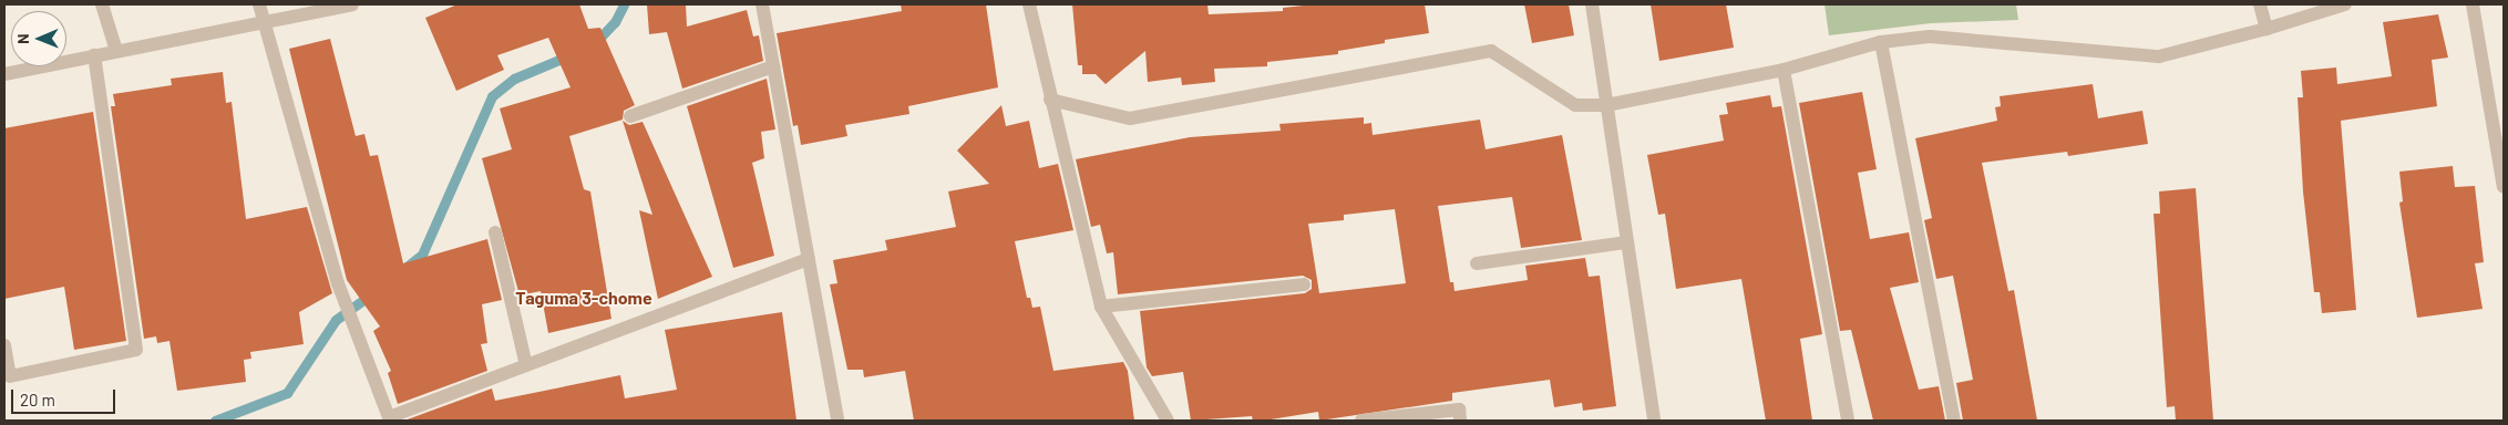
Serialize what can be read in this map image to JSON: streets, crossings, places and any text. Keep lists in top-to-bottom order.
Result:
{
  "districts": ["Taguma 3-chome"],
  "scale_bar": "20 m",
  "north": "left"
}
